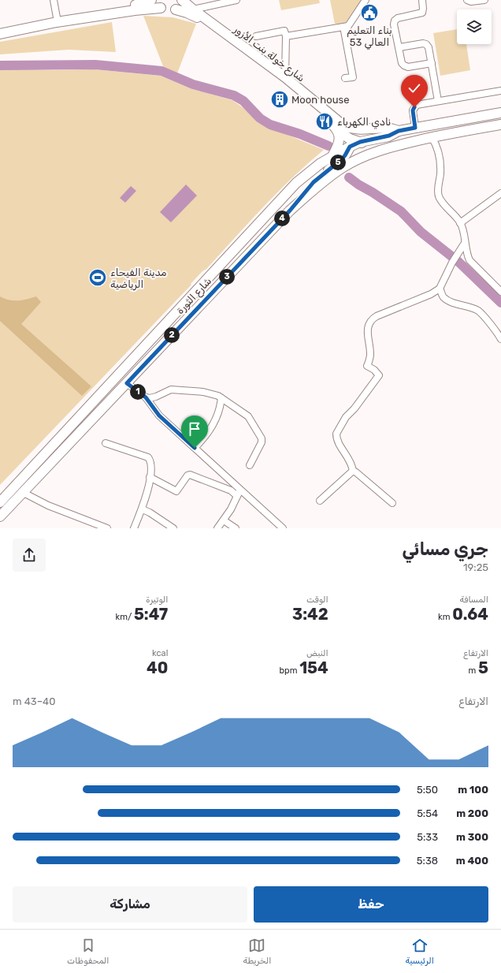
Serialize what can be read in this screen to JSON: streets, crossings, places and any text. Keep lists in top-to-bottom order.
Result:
{
  "streets": {
    "main road": ["شارع خولة بنت الأزور", "شارع الثورة"]
  },
  "places": {
    "public building": ["بناء التعليم العالي 53"],
    "building": ["Moon house"],
    "restaurant": ["نادي الكهرباء"],
    "sports": ["مدينة الفيحاء الرياضية"]
  },
  "page": {
    "pins": [
      "5",
      "4",
      "3",
      "2",
      "1"
    ],
    "heading": ["جري مسائي", "19:25"],
    "stats": [
      ["المسافة", "0.64 km"],
      ["الوقت", "3:42"],
      ["الوتيرة", "5:47 /km"],
      ["الارتفاع", "5 m"],
      ["النبض", "154 bpm"],
      ["kcal", "40"]
    ],
    "chart": ["الارتفاع", "40–43 m"],
    "list": [
      {
        "name": "100 m",
        "note": "5:50"
      },
      {
        "name": "200 m",
        "note": "5:54"
      },
      {
        "name": "300 m",
        "note": "5:33"
      },
      {
        "name": "400 m",
        "note": "5:38"
      }
    ],
    "buttons": ["حفظ", "مشاركة"],
    "tabs": ["الرئيسية", "الخريطة", "المحفوظات"]
  }
}
